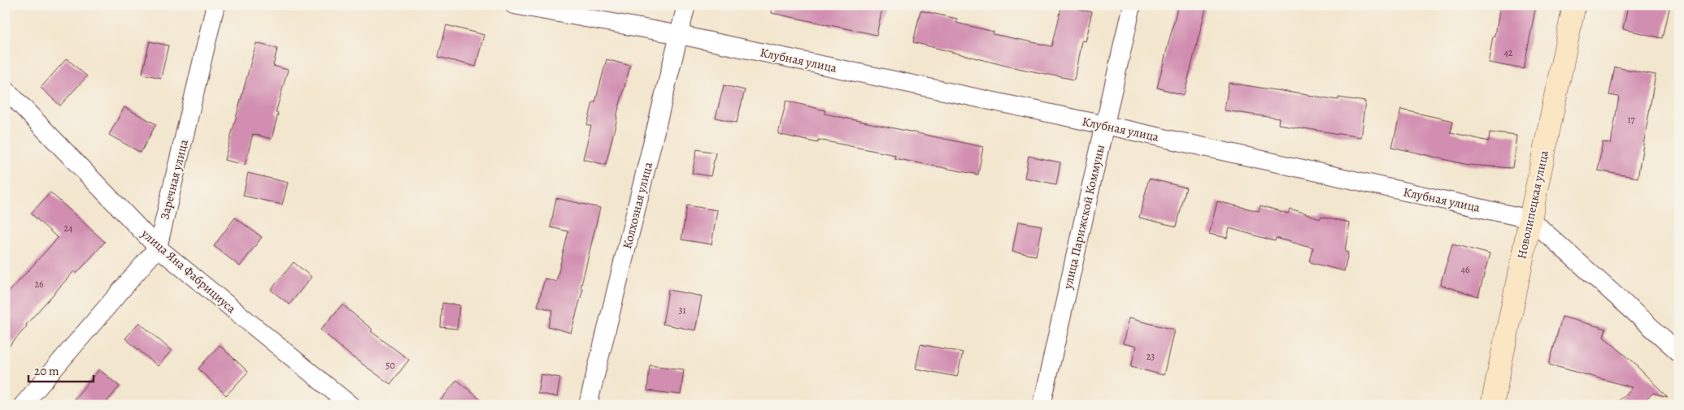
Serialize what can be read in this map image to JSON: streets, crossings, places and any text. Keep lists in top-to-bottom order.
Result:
{
  "streets": {
    "street": [
      "Клубная улица",
      "Заречная улица",
      "Новолипецкая улица",
      "Колхозная улица",
      "улица Парижской Коммуны",
      "улица Яна Фабрициуса"
    ]
  },
  "crossings": [
    ["Клубная улица", "Новолипецкая улица"],
    ["Клубная улица", "Колхозная улица"],
    ["Клубная улица", "улица Парижской Коммуны"],
    ["Заречная улица", "улица Яна Фабрициуса"]
  ],
  "house_numbers": [
    "42",
    "17",
    "24",
    "46",
    "26",
    "31",
    "23",
    "50"
  ],
  "scale_bar": "20 m"
}
